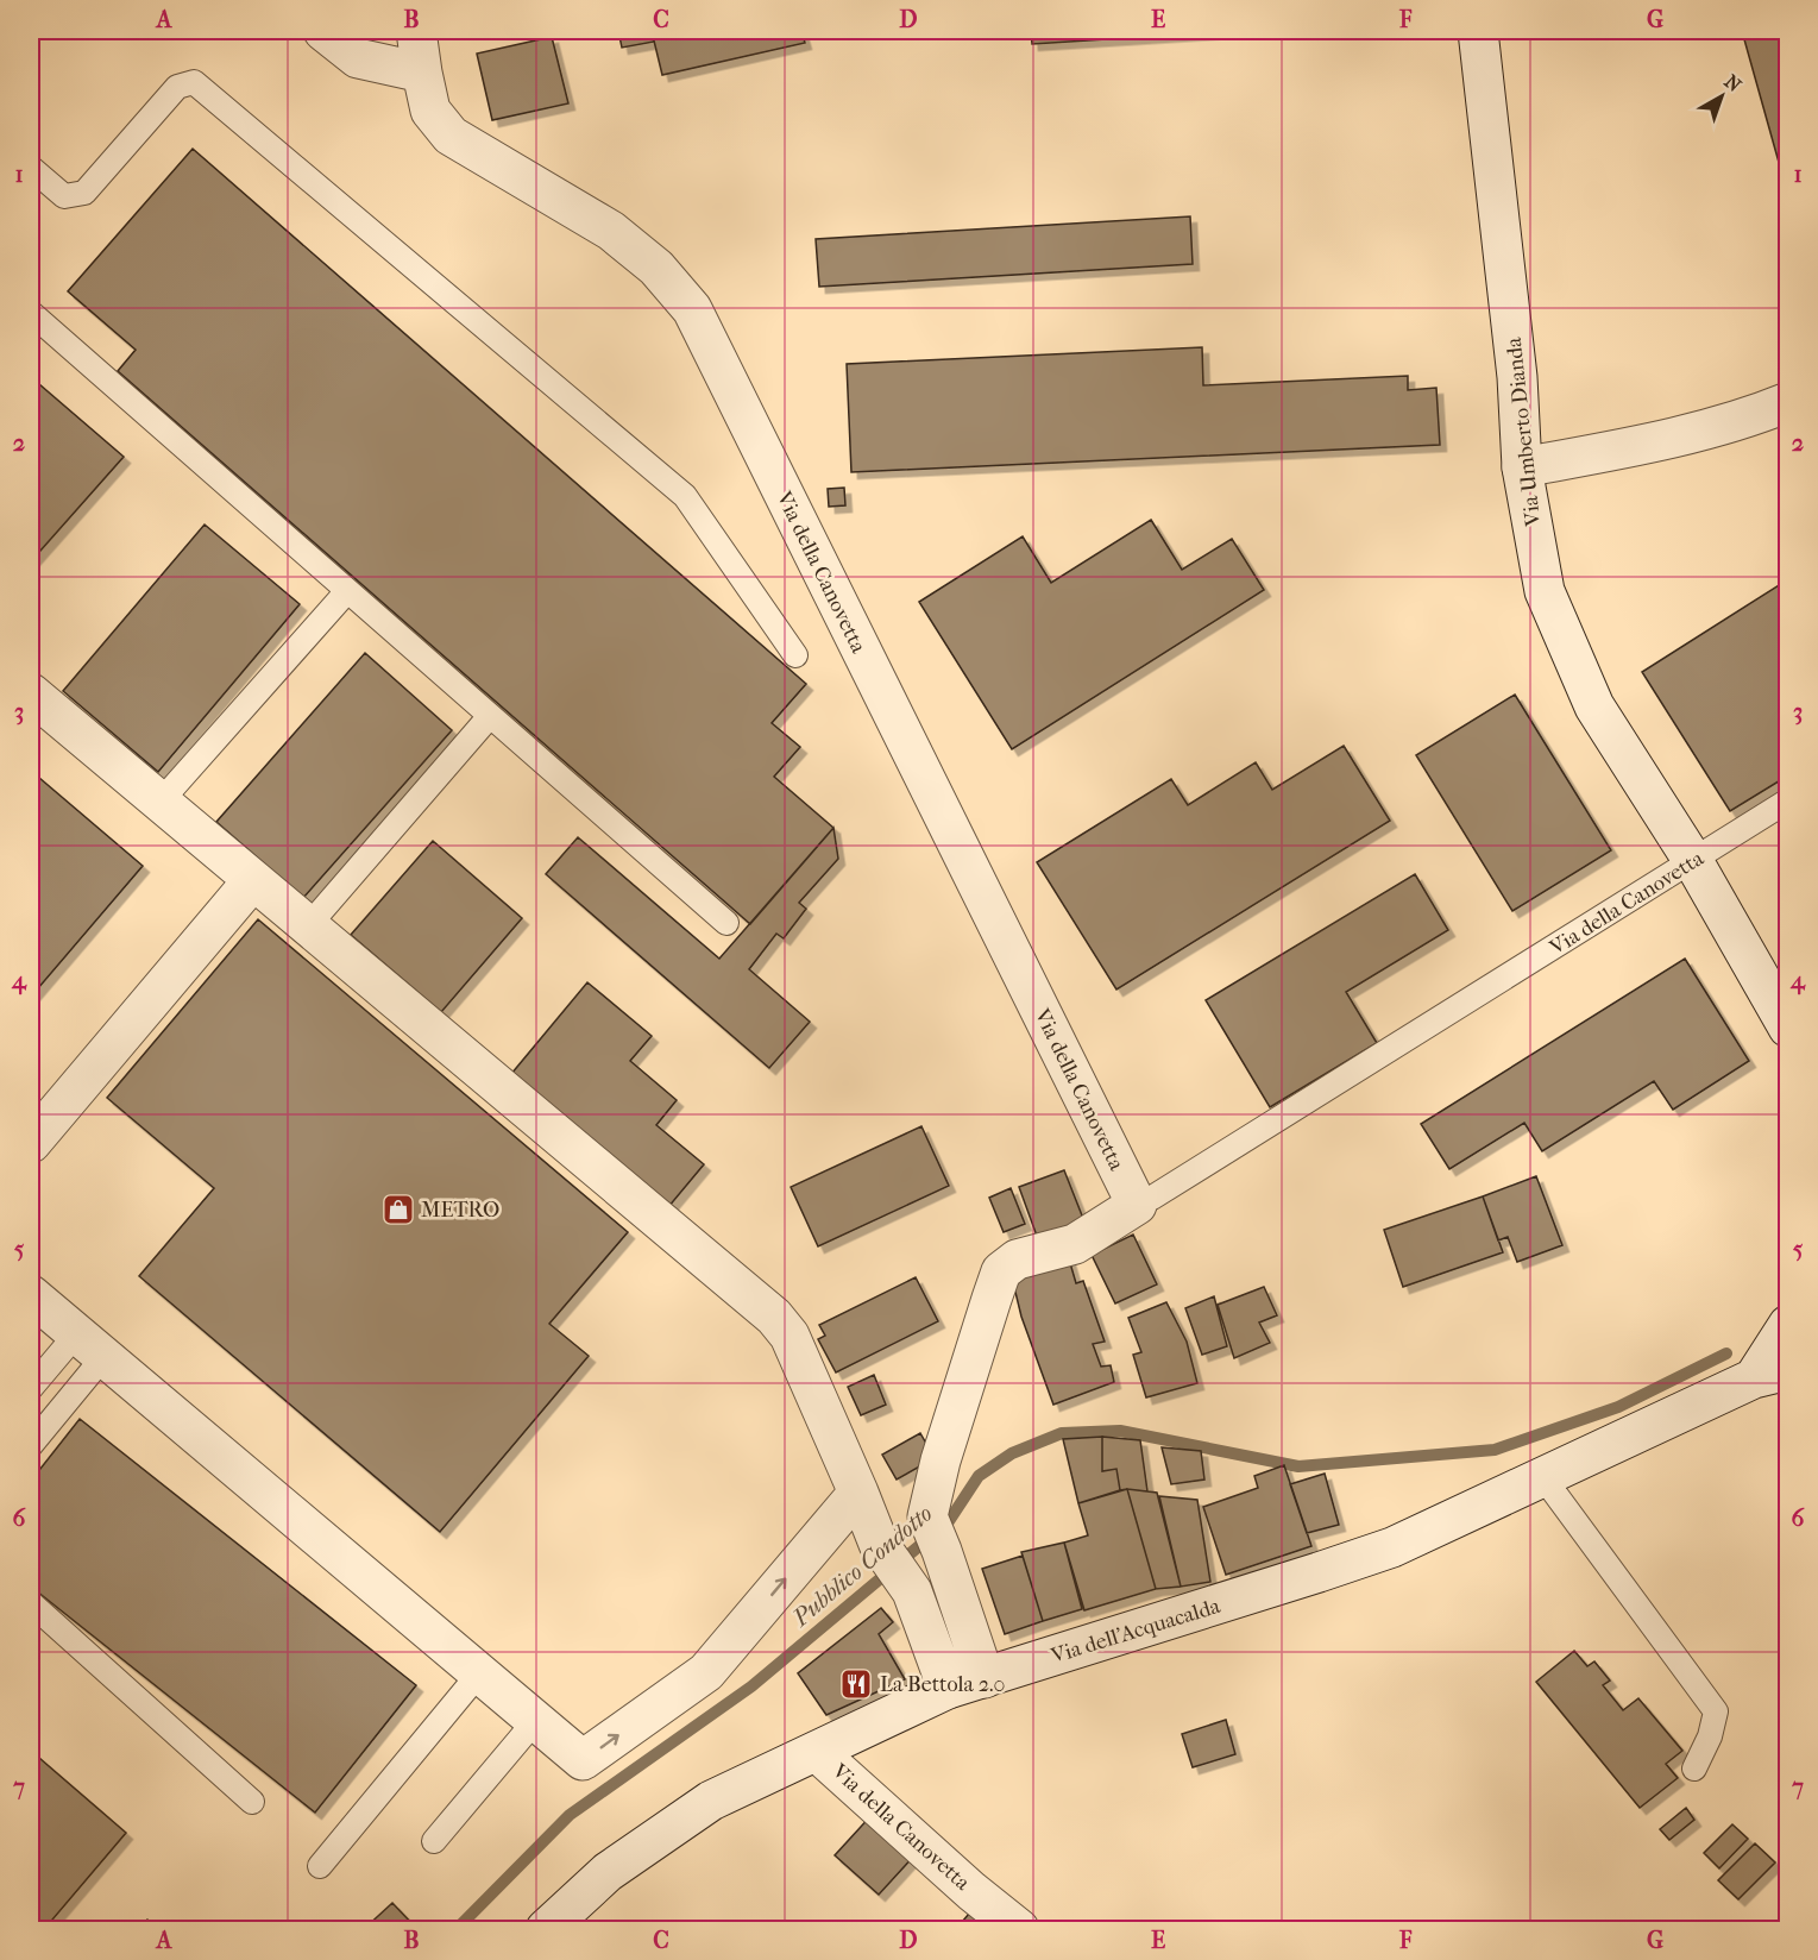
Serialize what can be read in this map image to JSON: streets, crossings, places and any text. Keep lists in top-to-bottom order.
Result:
{
  "streets": {
    "street": ["Via Umberto Dianda", "Via della Canovetta", "Via dell'Acquacalda"]
  },
  "crossings": [
    ["Via Umberto Dianda", "Via della Canovetta"],
    ["Via della Canovetta", "Via dell'Acquacalda"]
  ],
  "water": ["Pubblico Condotto"],
  "places": {
    "shop": ["METRO"],
    "restaurant": ["La Bettola 2.0"]
  },
  "north": "top right",
  "grid": {
    "columns": [
      "A",
      "B",
      "C",
      "D",
      "E",
      "F",
      "G"
    ],
    "rows": [
      "1",
      "2",
      "3",
      "4",
      "5",
      "6",
      "7"
    ]
  }
}
